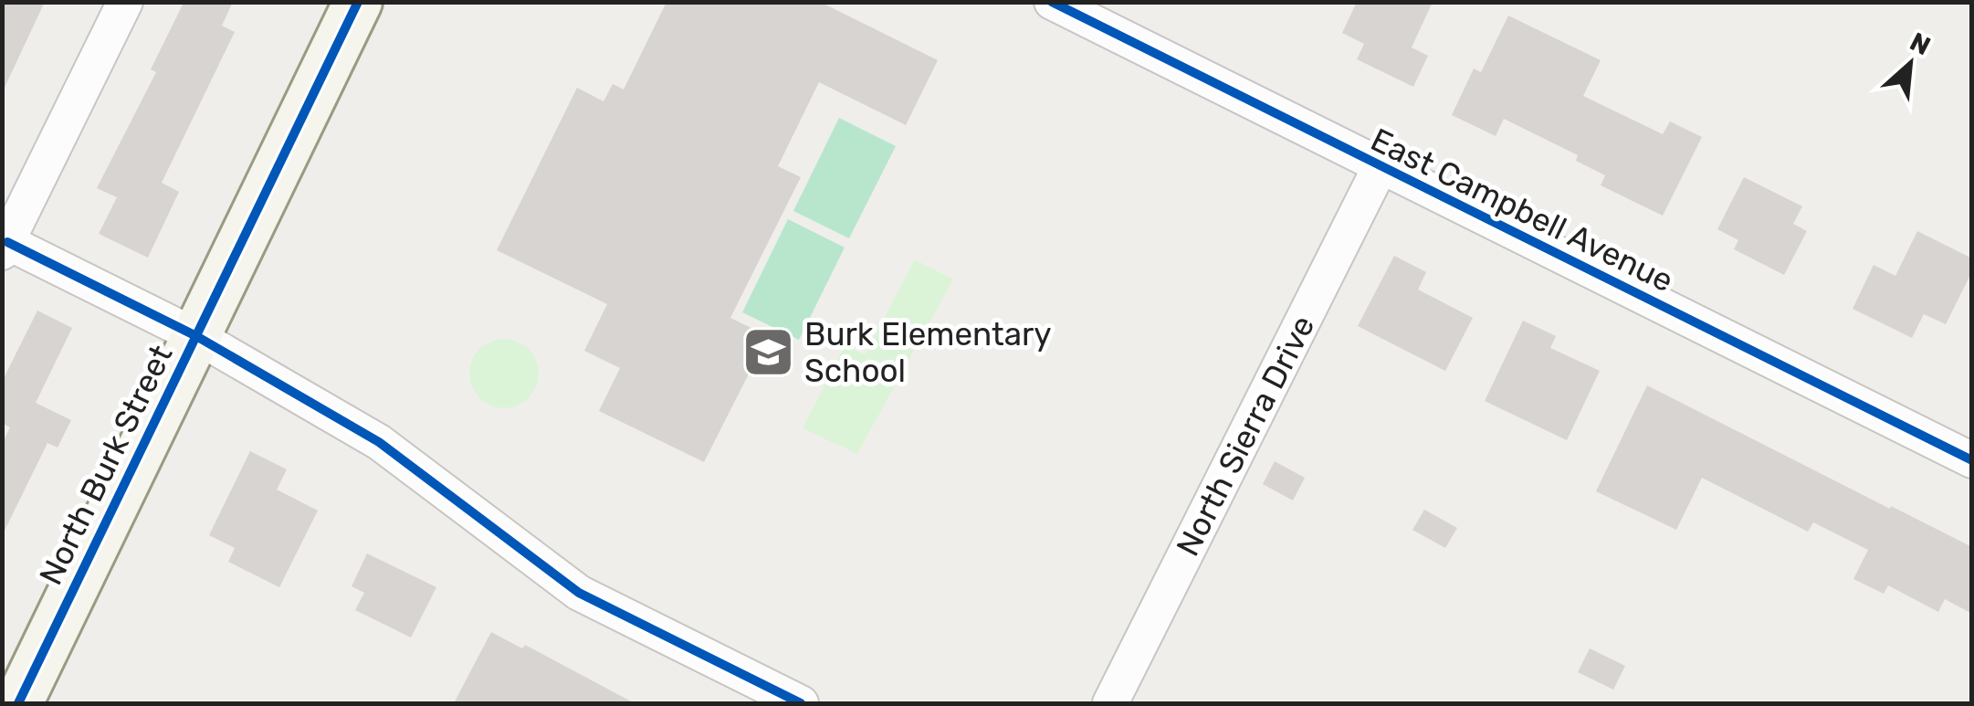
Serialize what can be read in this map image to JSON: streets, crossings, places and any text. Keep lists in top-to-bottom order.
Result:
{
  "streets": {
    "street": ["East Campbell Avenue", "North Sierra Drive", "North Burk Street"]
  },
  "crossings": [
    ["East Campbell Avenue", "North Sierra Drive"]
  ],
  "places": {
    "school or university": ["Burk Elementary School"]
  },
  "north": "top right"
}
